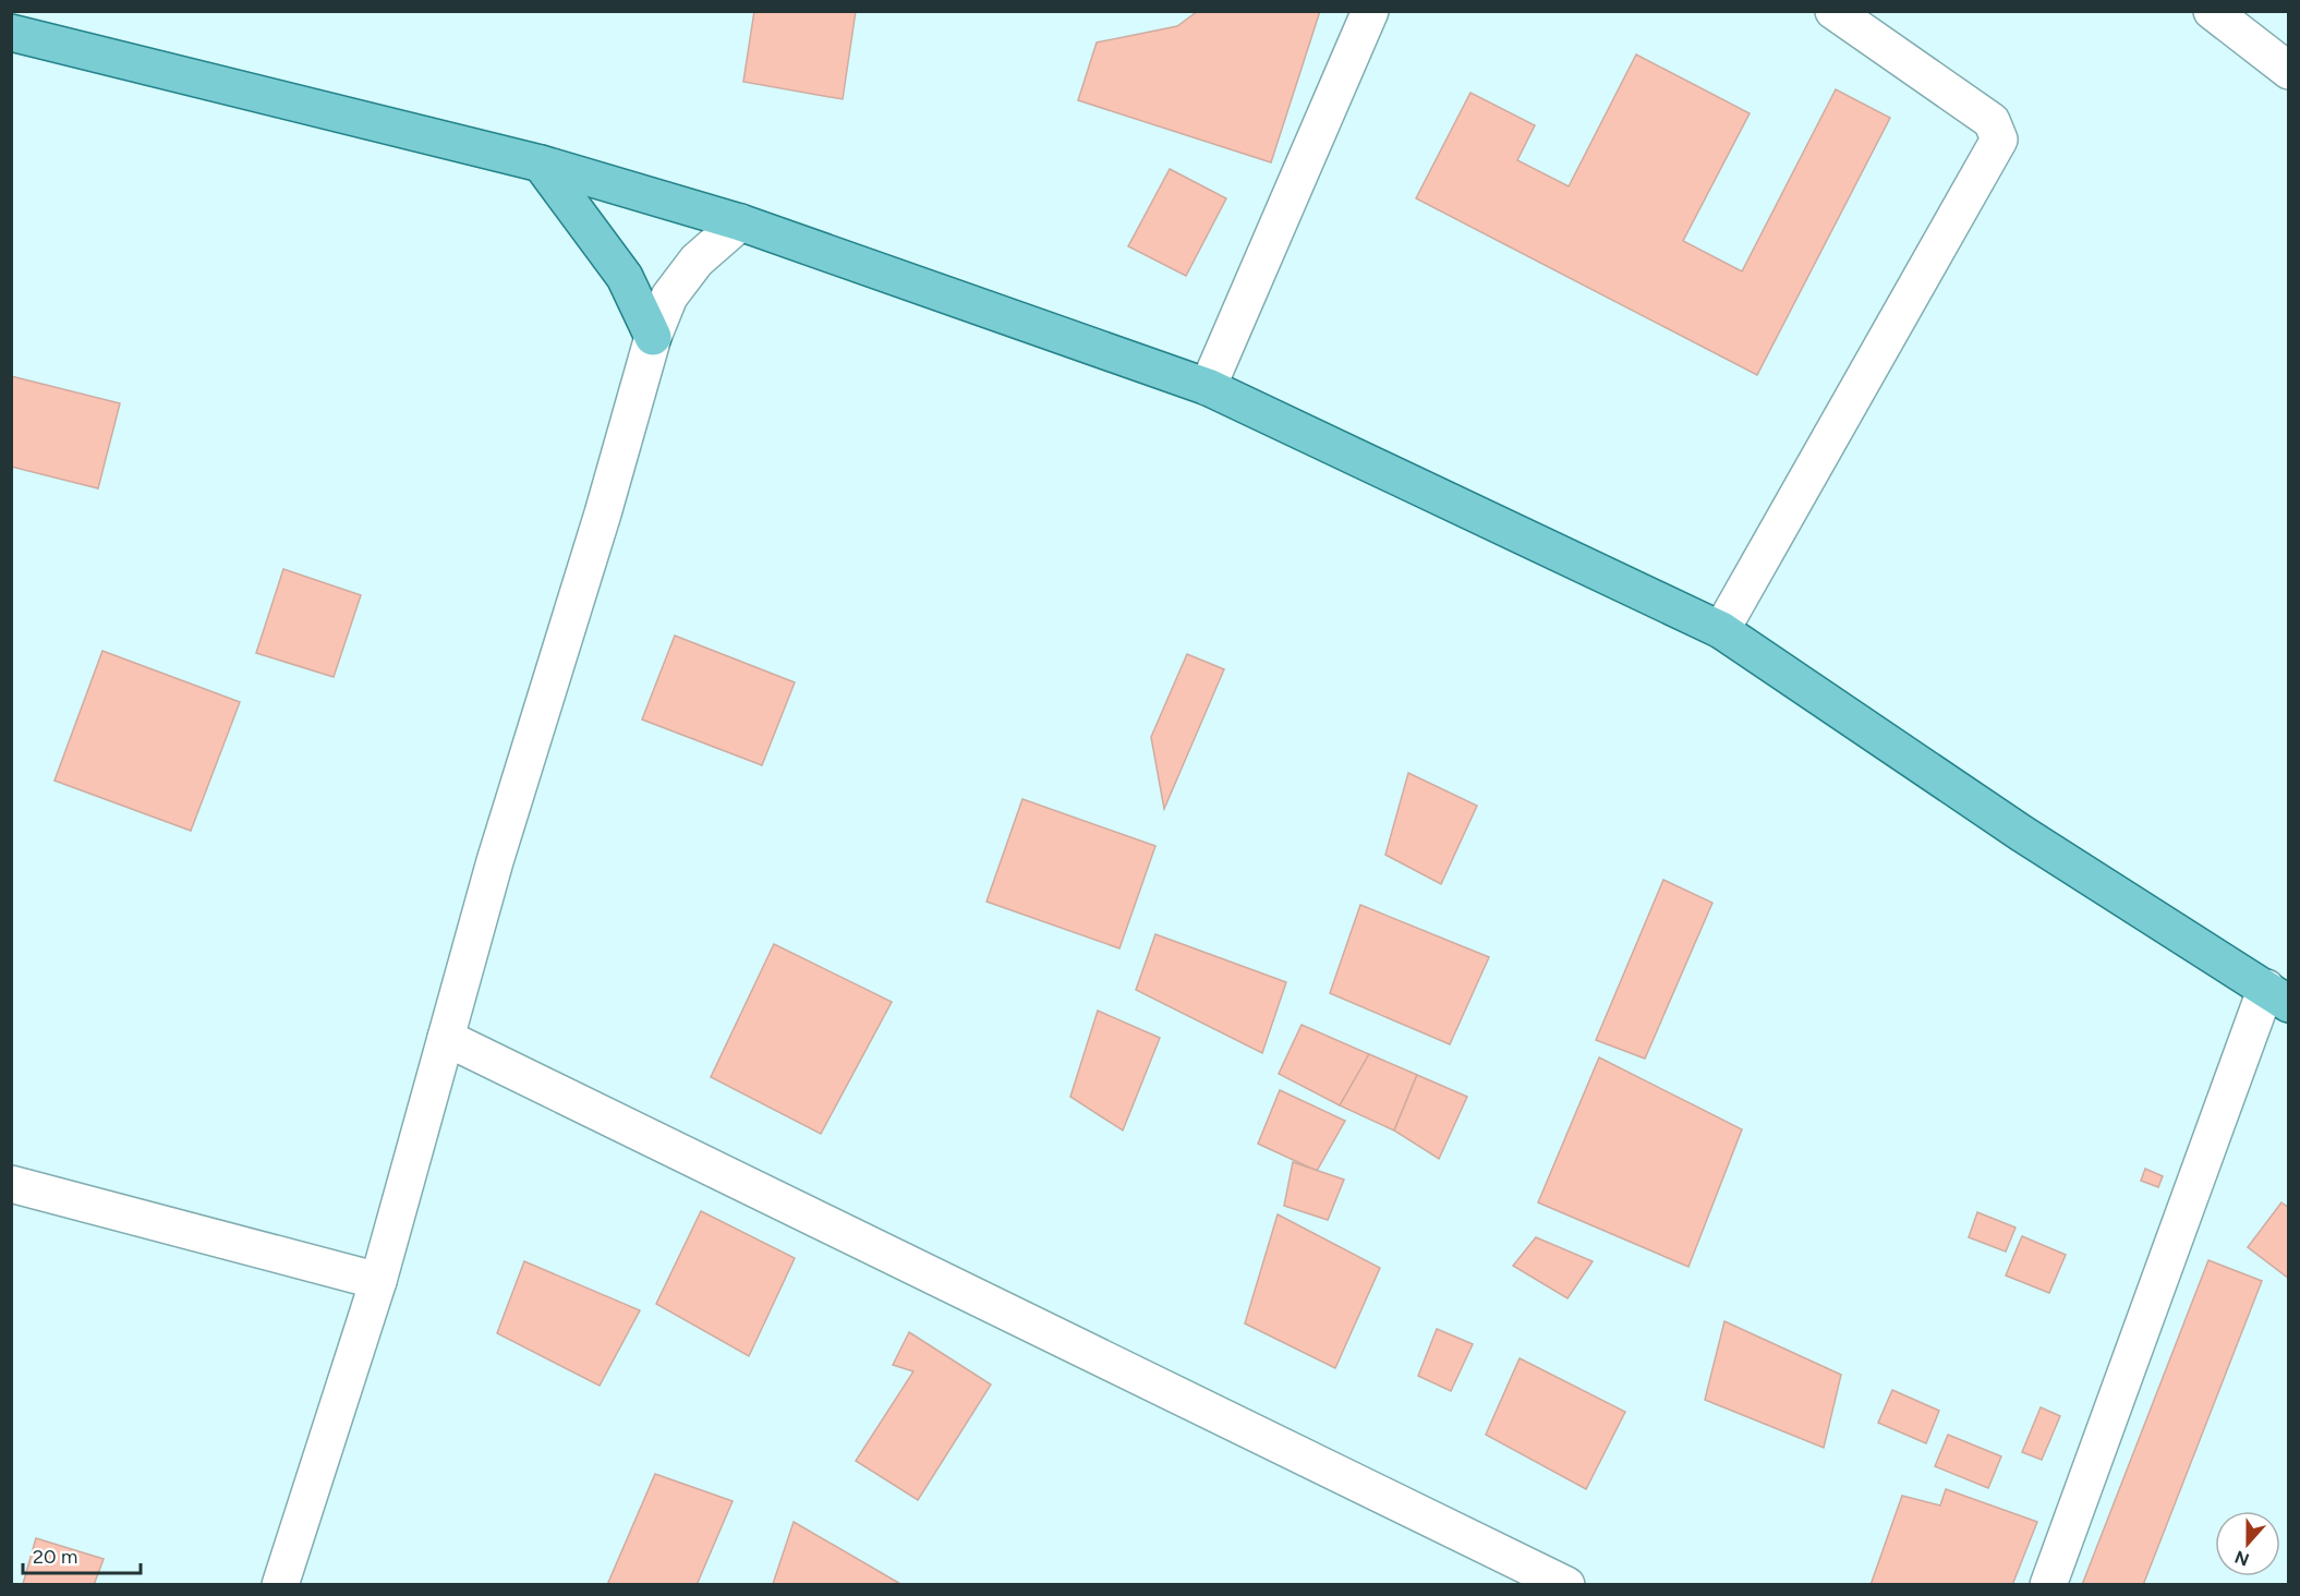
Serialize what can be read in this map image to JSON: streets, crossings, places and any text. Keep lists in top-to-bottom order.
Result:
{
  "scale_bar": "20 m",
  "north": "bottom"
}
